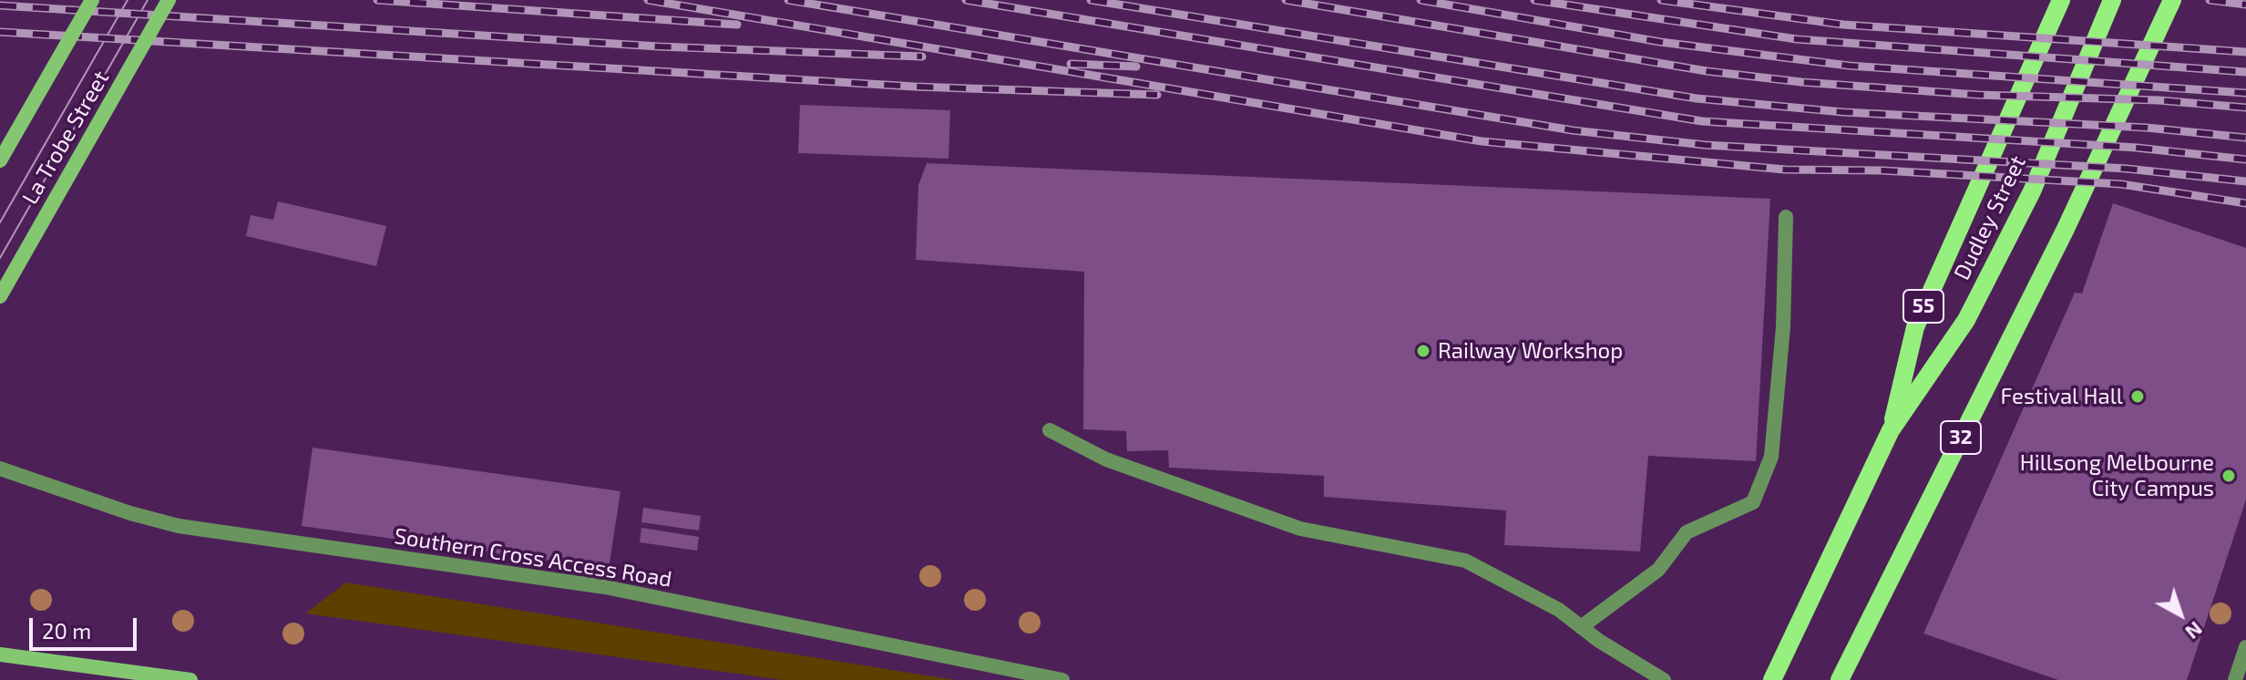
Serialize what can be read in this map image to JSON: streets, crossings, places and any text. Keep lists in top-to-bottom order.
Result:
{
  "streets": {
    "main road": ["Dudley Street", "55", "32"],
    "street": ["La Trobe Street", "Southern Cross Access Road"]
  },
  "crossings": [
    ["Dudley Street", "55"]
  ],
  "places": ["Railway Workshop", "Festival Hall", "Hillsong Melbourne City Campus"],
  "scale_bar": "20 m",
  "north": "bottom right"
}
